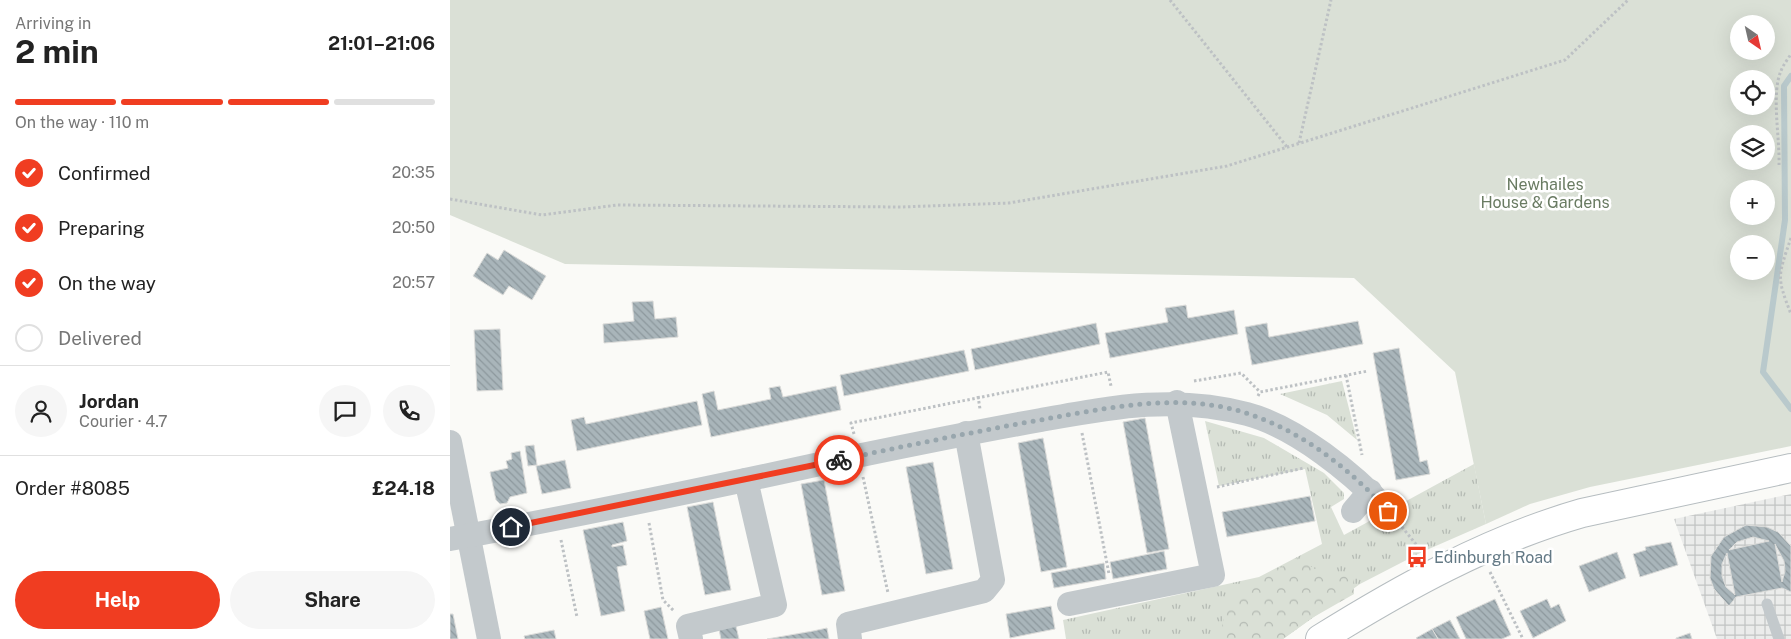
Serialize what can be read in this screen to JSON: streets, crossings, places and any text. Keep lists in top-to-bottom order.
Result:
{
  "parks": ["Newhailes House & Gardens"],
  "places": {
    "bus stop": ["Edinburgh Road"]
  },
  "north": "bottom right",
  "page": {
    "heading": ["2 min", "Arriving in", "21:01–21:06"],
    "panel": [
      "Jordan",
      "Courier · 4.7",
      "Order #8085",
      "£24.18"
    ],
    "map_buttons": ["+", "−"],
    "bar": "On the way · 110 m",
    "list": [
      ["Confirmed", "20:35"],
      ["Preparing", "20:50"],
      ["On the way", "20:57"],
      "Delivered"
    ],
    "buttons": ["Help", "Share"]
  }
}
